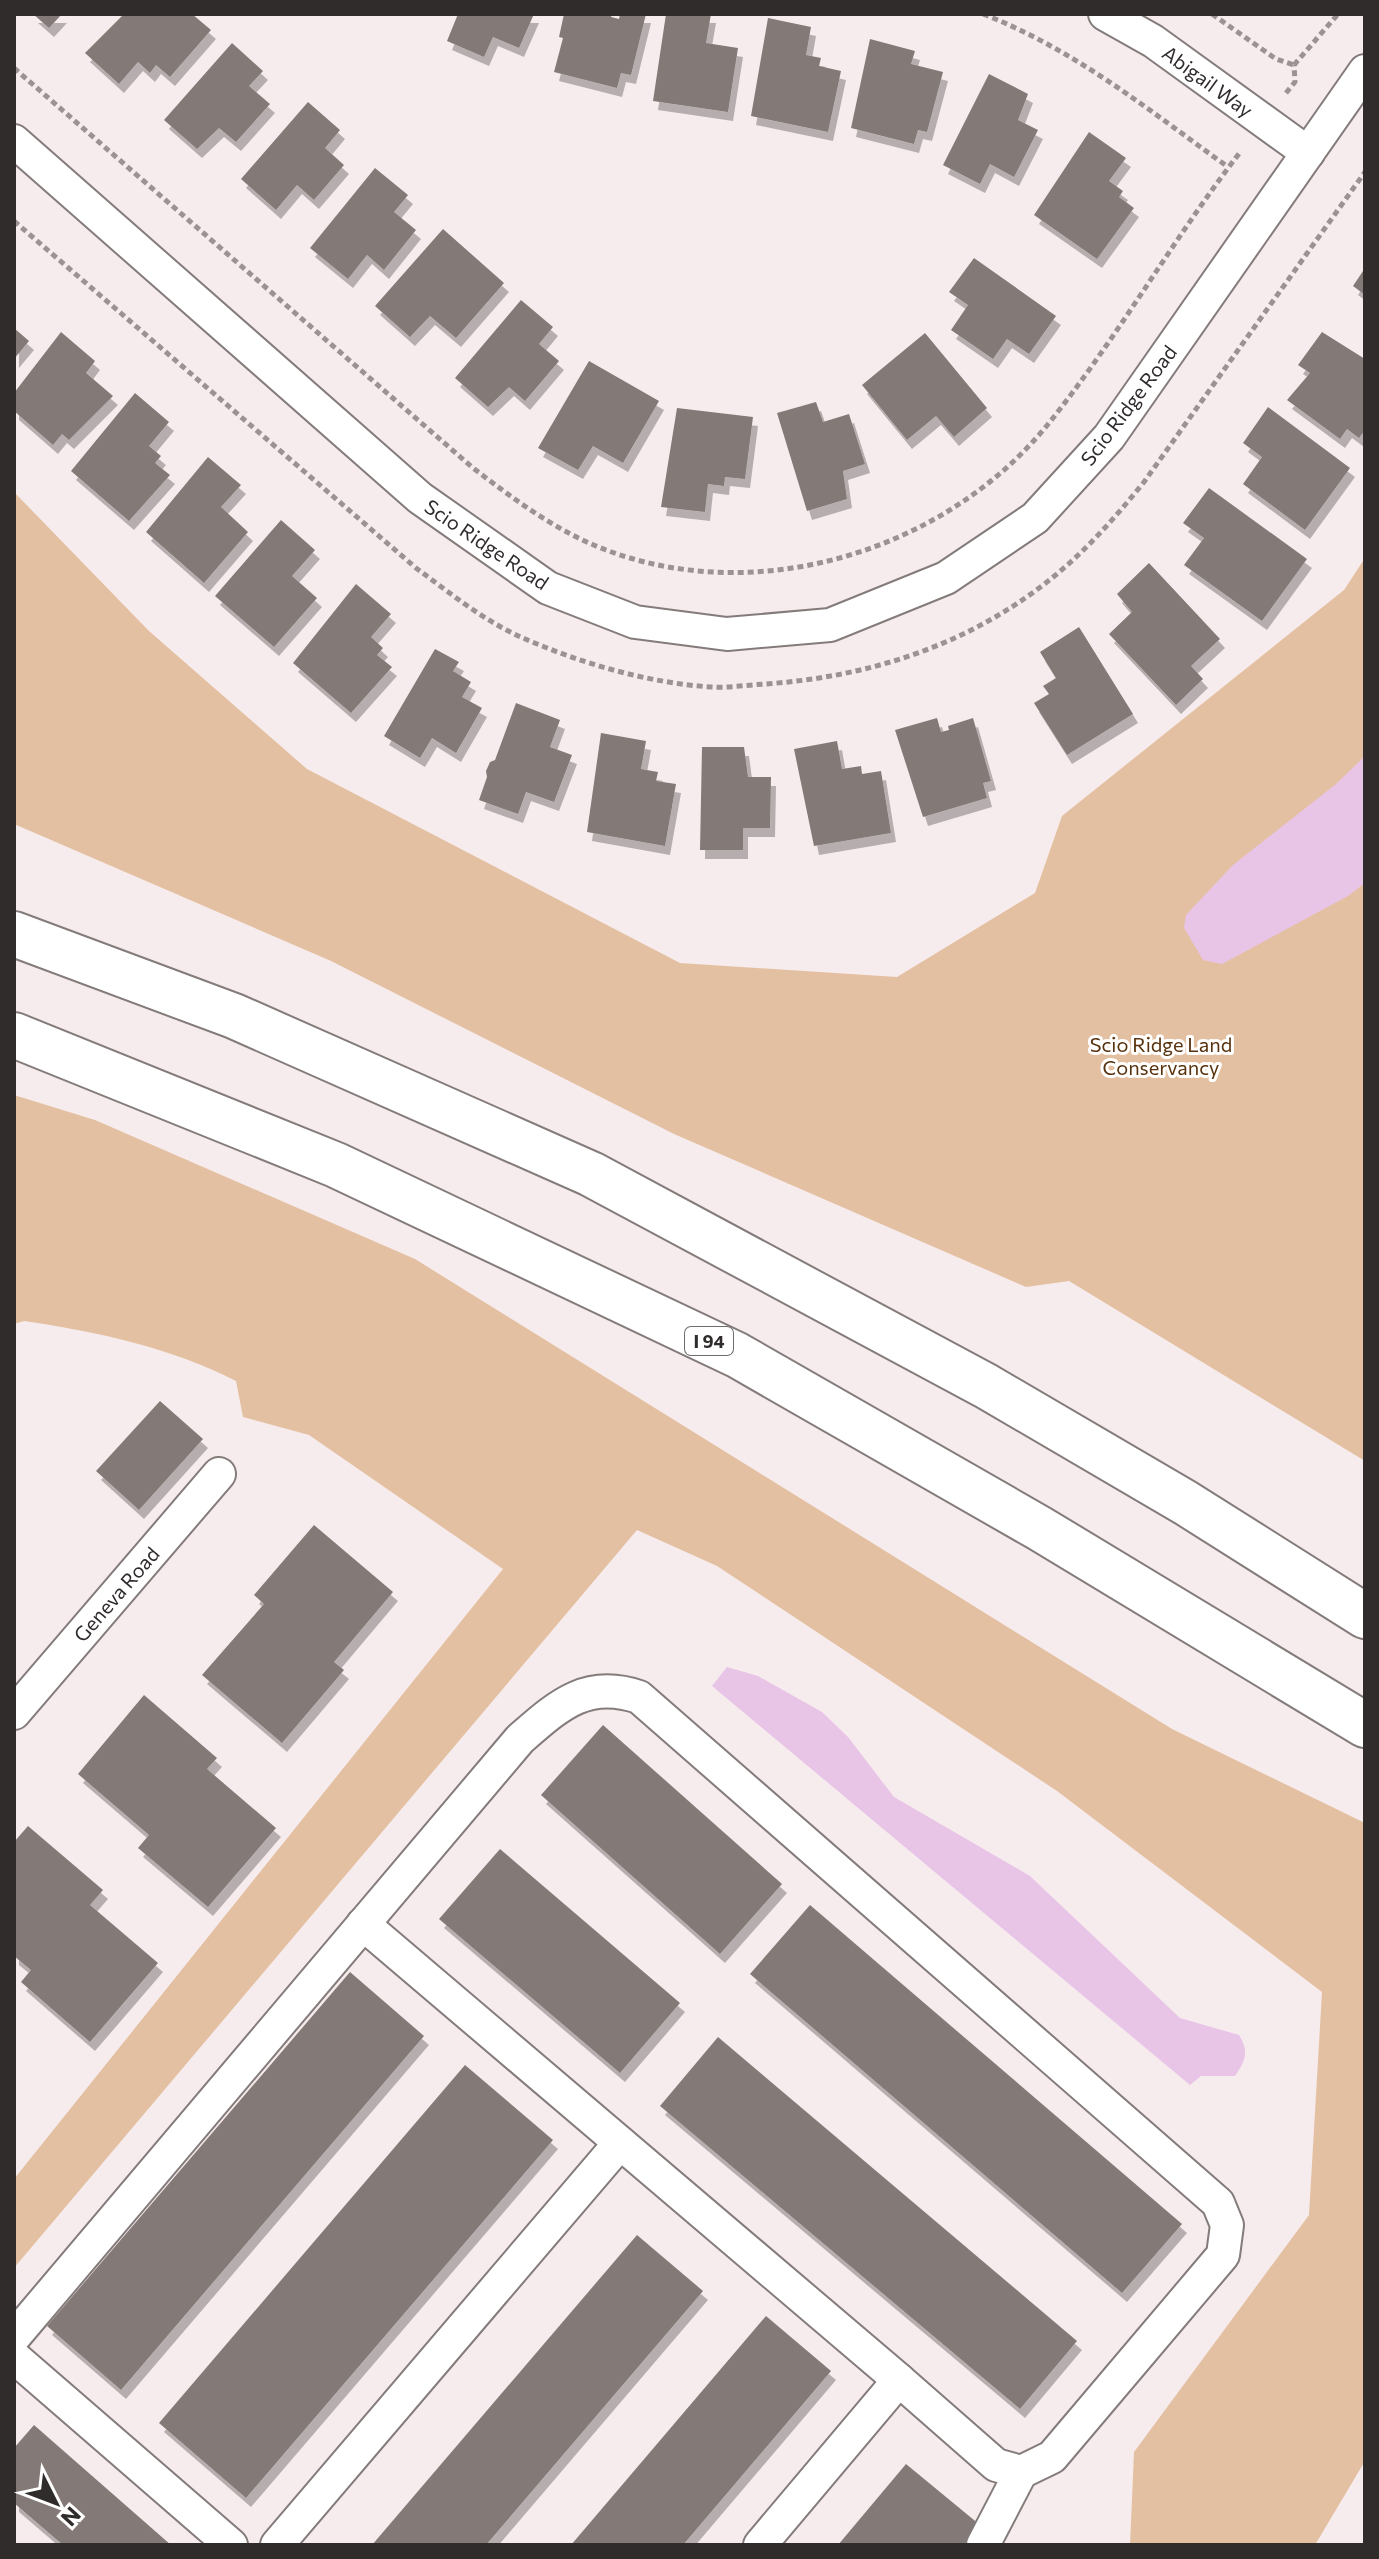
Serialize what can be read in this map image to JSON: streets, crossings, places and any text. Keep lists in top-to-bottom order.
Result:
{
  "streets": {
    "highway": ["I 94"],
    "street": ["Abigail Way", "Scio Ridge Road", "Geneva Road"]
  },
  "crossings": [
    ["Abigail Way", "Scio Ridge Road"]
  ],
  "parks": ["Scio Ridge Land Conservancy"],
  "north": "bottom right"
}
